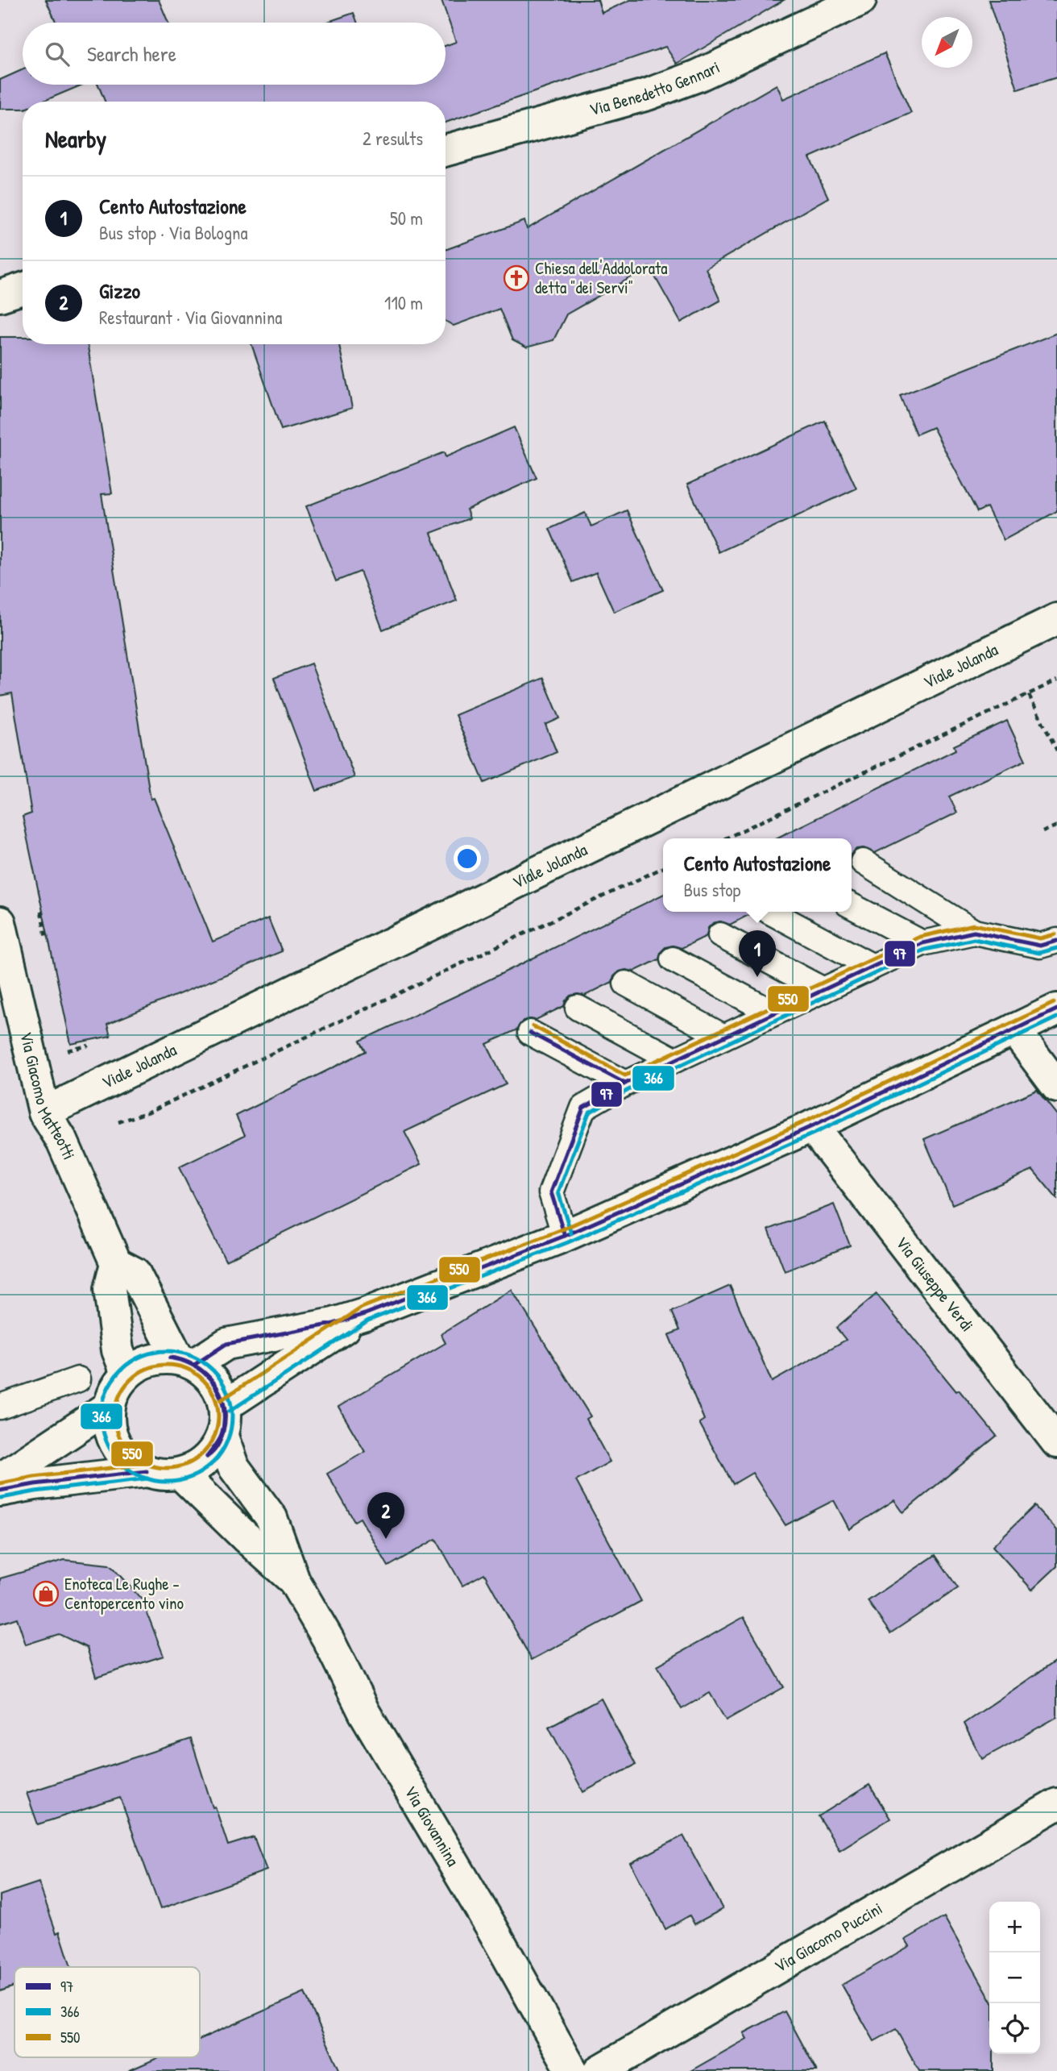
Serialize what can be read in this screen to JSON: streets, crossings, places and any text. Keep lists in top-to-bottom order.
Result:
{
  "streets": {
    "street": [
      "Via Benedetto Gennari",
      "Viale Jolanda",
      "Via Giacomo Matteotti",
      "Via Giuseppe Verdi",
      "Via Giovannina",
      "Via Giacomo Puccini"
    ]
  },
  "crossings": [
    ["Viale Jolanda", "Via Giacomo Matteotti"],
    ["Via Giacomo Matteotti", "Via Giovannina"]
  ],
  "places": {
    "church": ["Chiesa dell'Addolorata detta \"dei Servi\""],
    "shop": ["Enoteca Le Rughe - Centopercento vino"]
  },
  "lines": ["transit line 550", "transit line 97", "transit line 366"],
  "legend": ["97", "366", "550"],
  "north": "bottom left",
  "page": {
    "search": "Search here",
    "heading": ["Nearby", "2 results"],
    "list": [
      {
        "mark": "1",
        "name": "Cento Autostazione",
        "note": "Bus stop · Via Bologna",
        "value": "50 m"
      },
      {
        "mark": "2",
        "name": "Gizzo",
        "note": "Restaurant · Via Giovannina",
        "value": "110 m"
      }
    ],
    "popup": ["Cento Autostazione", "Bus stop"],
    "pins": ["1", "2"],
    "map_buttons": ["+", "−"]
  }
}
